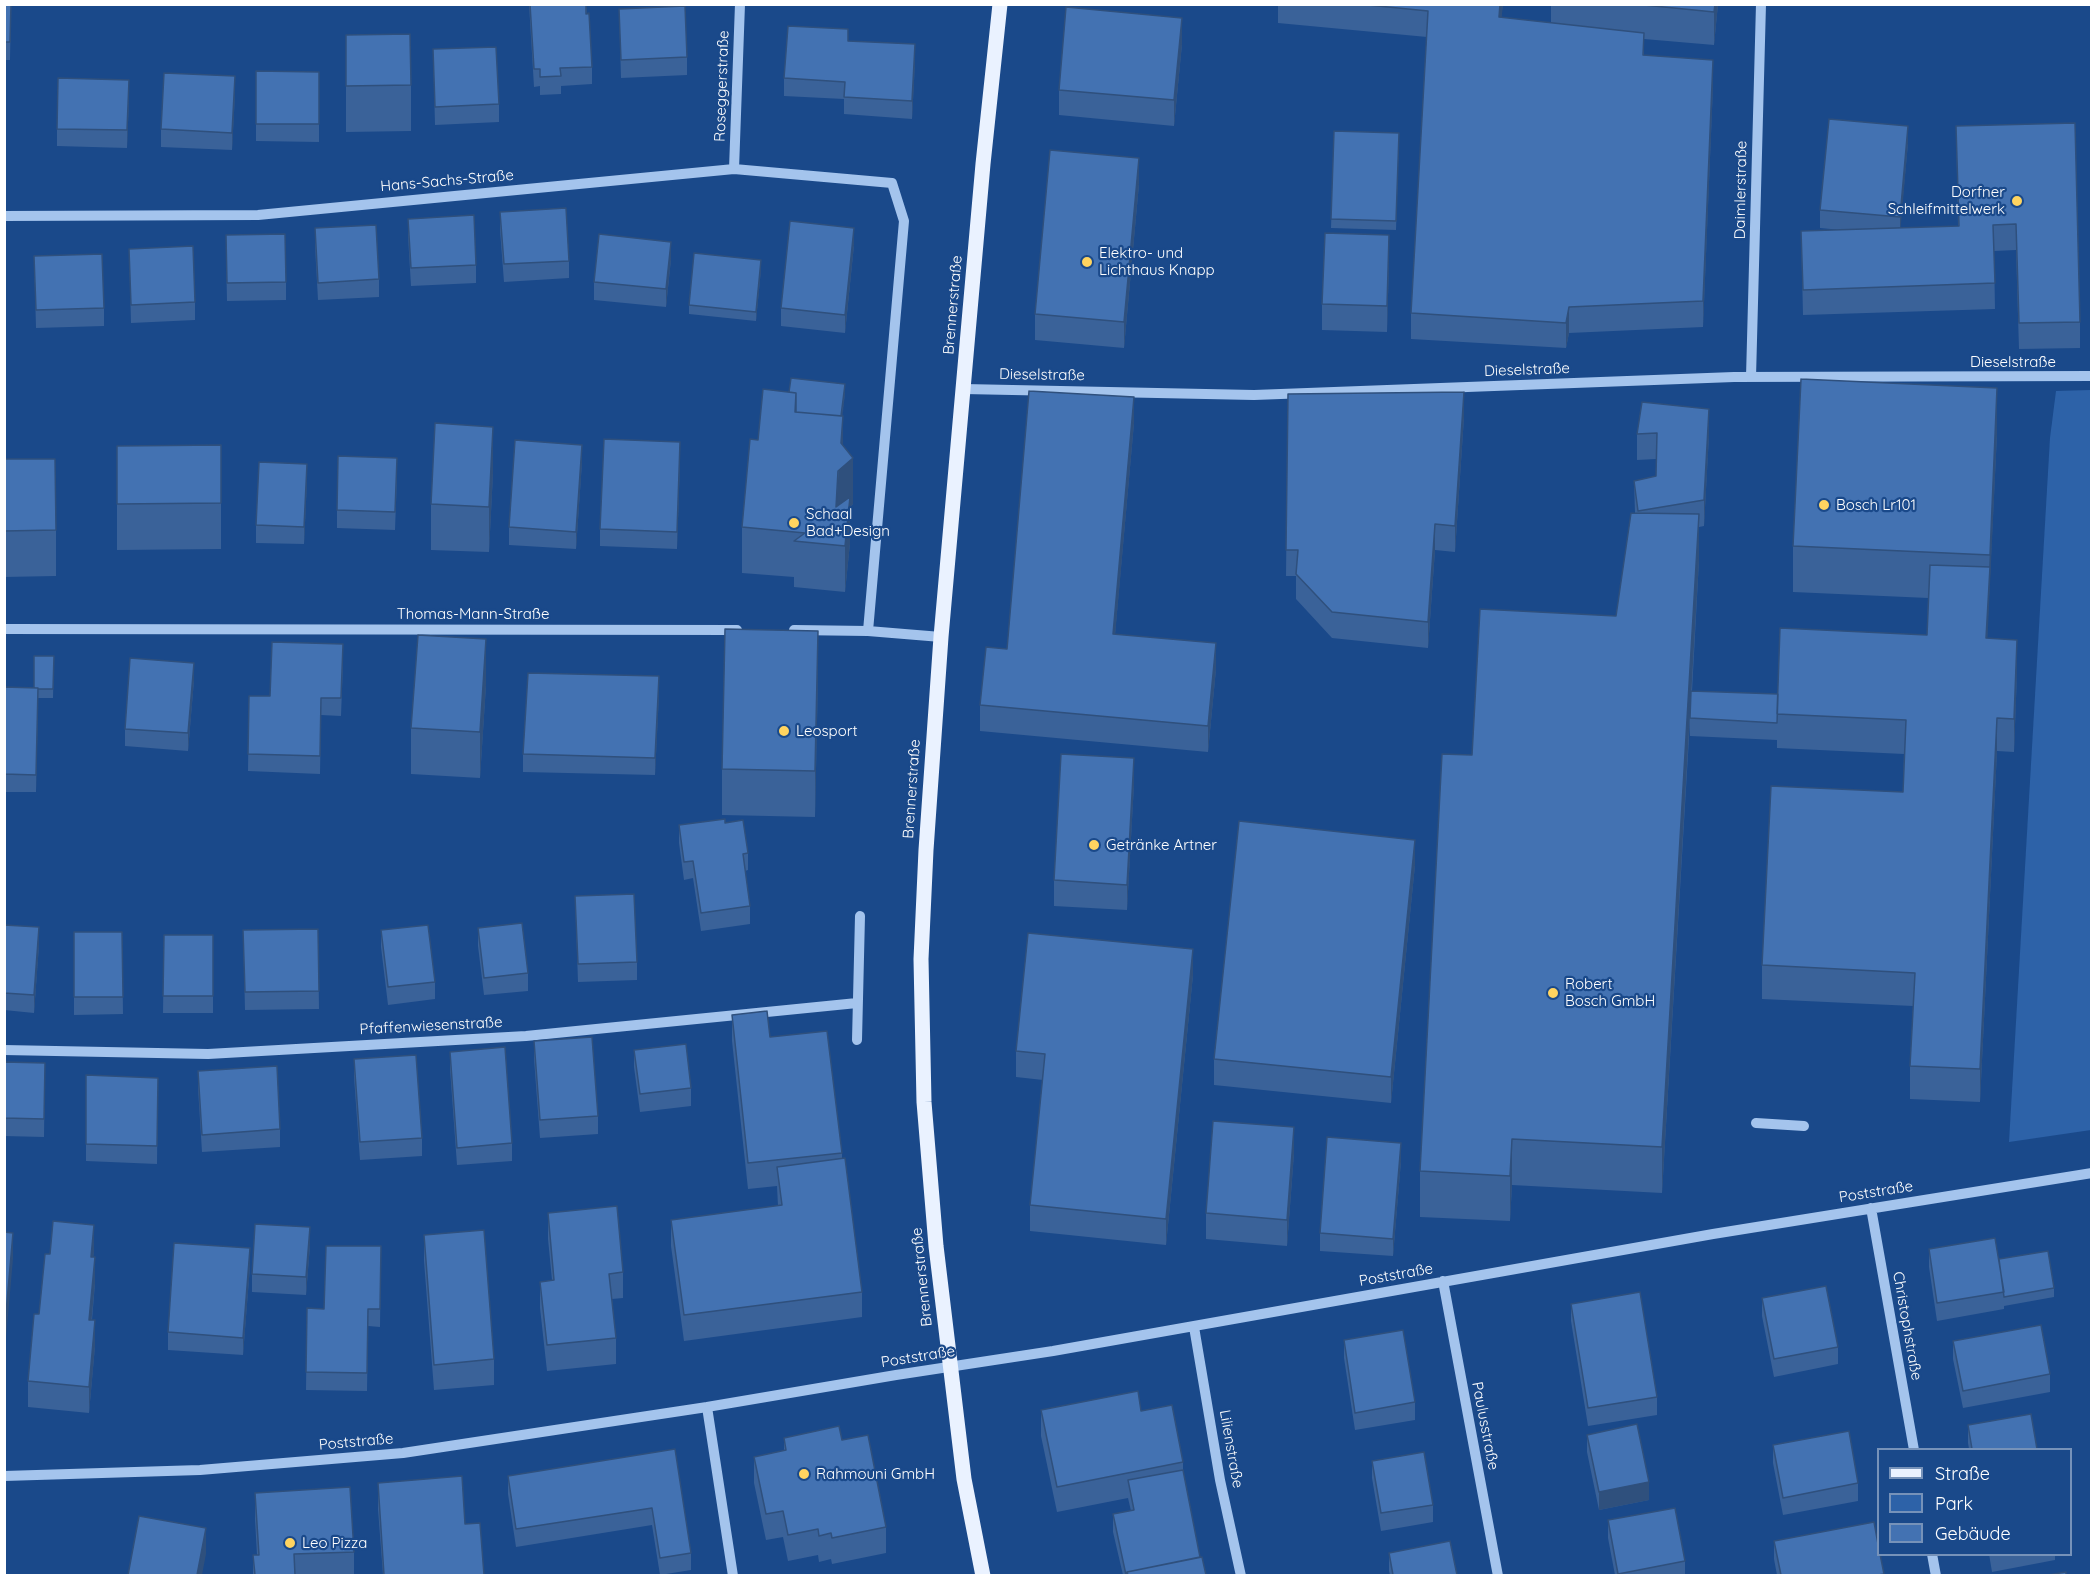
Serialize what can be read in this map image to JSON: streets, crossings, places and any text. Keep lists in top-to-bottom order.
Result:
{
  "streets": {
    "main road": ["Brennerstraße"],
    "street": [
      "Roseggerstraße",
      "Hans-Sachs-Straße",
      "Daimlerstraße",
      "Dieselstraße",
      "Thomas-Mann-Straße",
      "Pfaffenwiesenstraße",
      "Poststraße",
      "Christophstraße",
      "Paulusstraße",
      "Lilienstraße"
    ]
  },
  "crossings": [
    ["Roseggerstraße", "Hans-Sachs-Straße"],
    ["Daimlerstraße", "Dieselstraße"],
    ["Brennerstraße", "Dieselstraße"],
    ["Brennerstraße", "Poststraße"],
    ["Poststraße", "Christophstraße"],
    ["Poststraße", "Paulusstraße"],
    ["Poststraße", "Lilienstraße"]
  ],
  "places": [
    "Dorfner Schleifmittelwerk",
    "Elektro- und Lichthaus Knapp",
    "Bosch Lr101",
    "Schaal Bad+Design",
    "Leosport",
    "Getränke Artner",
    "Robert Bosch GmbH",
    "Rahmouni GmbH",
    "Leo Pizza"
  ],
  "legend": ["Straße", "Park", "Gebäude"]
}
